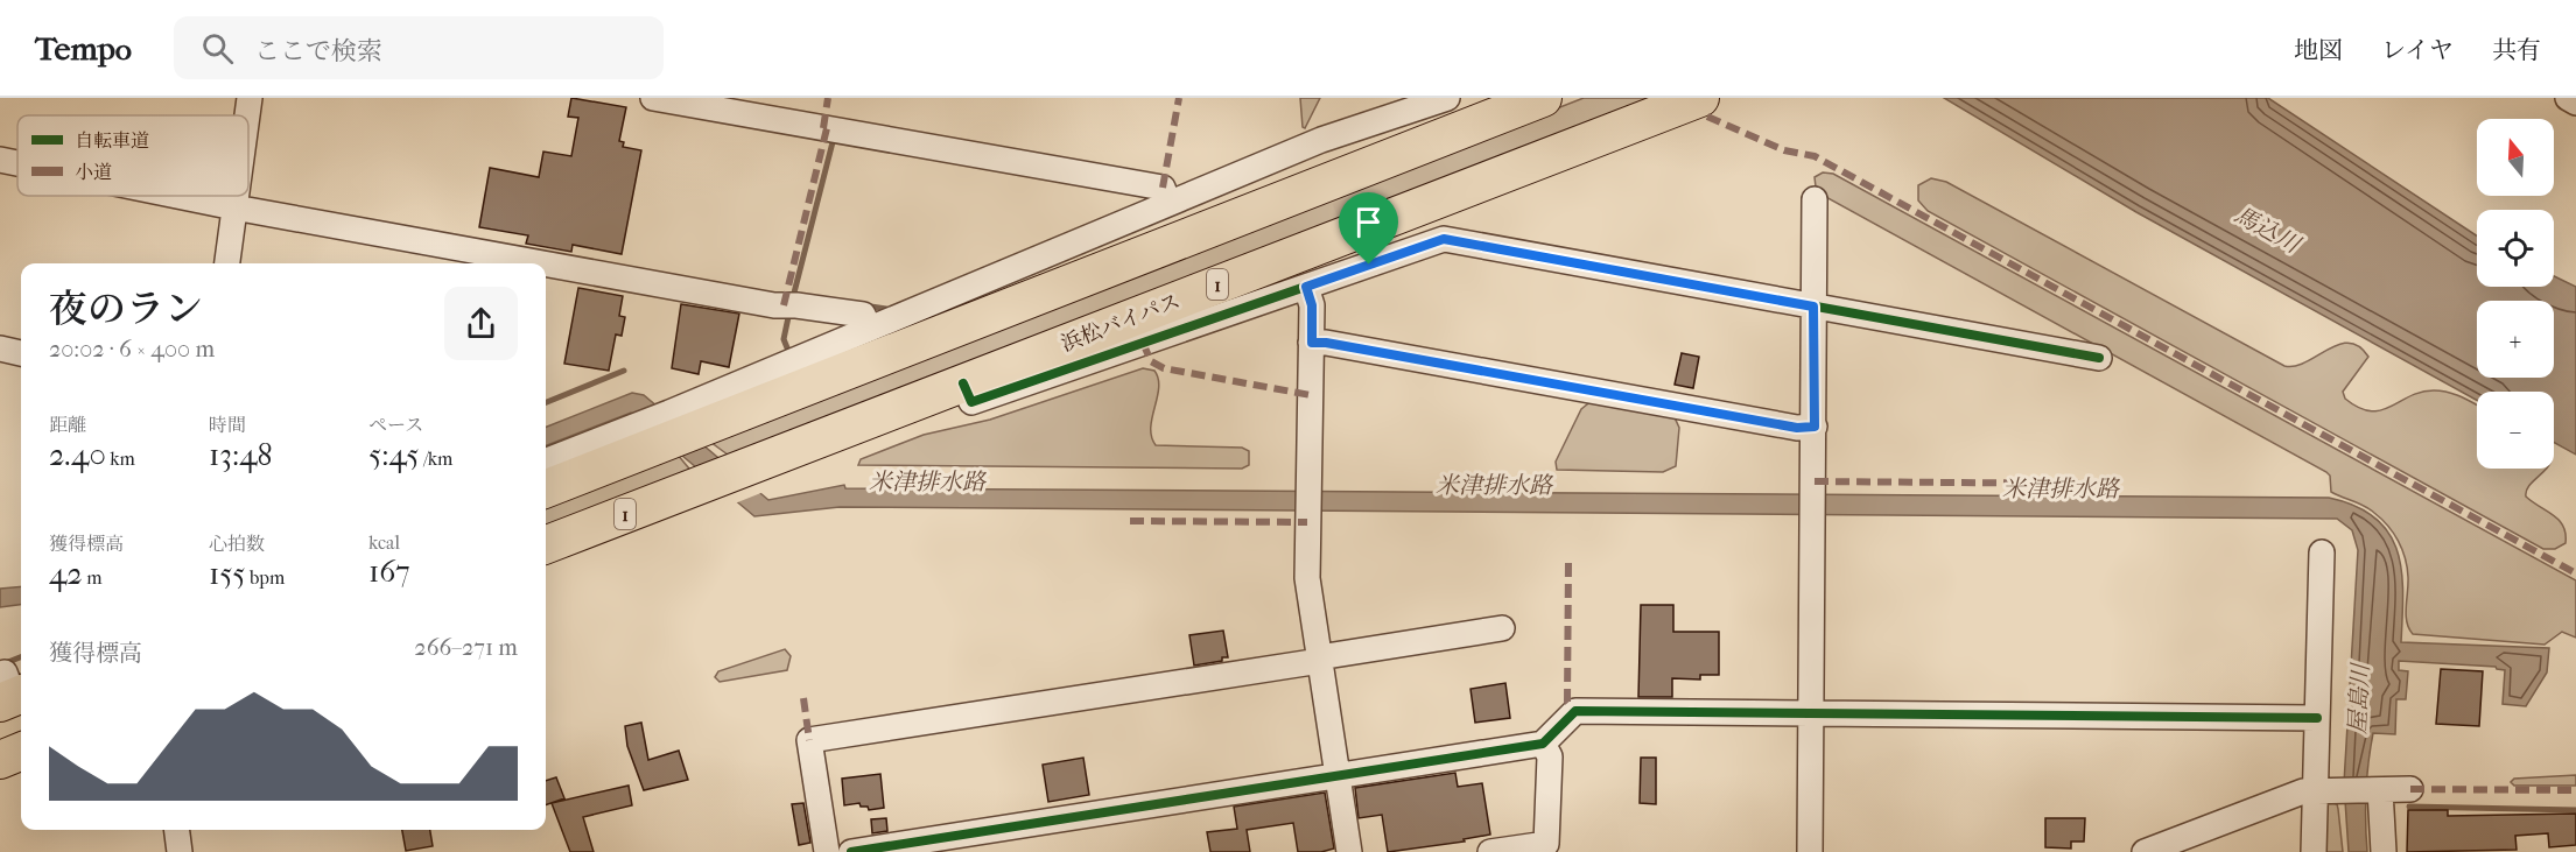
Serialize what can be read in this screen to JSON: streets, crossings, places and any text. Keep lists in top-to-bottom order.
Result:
{
  "streets": {
    "highway": ["1", "浜松バイパス"]
  },
  "water": ["馬込川", "米津排水路", "屋島川"],
  "legend": ["自転車道", "小道"],
  "north": "top",
  "page": {
    "header": "Tempo",
    "search": "ここで検索",
    "nav": ["地図", "レイヤ", "共有"],
    "map_buttons": ["+", "−"],
    "heading": ["夜のラン", "20:02 · 6 × 400 m"],
    "stats": [
      ["距離", "2.40 km"],
      ["時間", "13:48"],
      ["ペース", "5:45 /km"],
      ["獲得標高", "42 m"],
      ["心拍数", "155 bpm"],
      ["kcal", "167"]
    ],
    "chart": ["獲得標高", "266–271 m"]
  }
}
